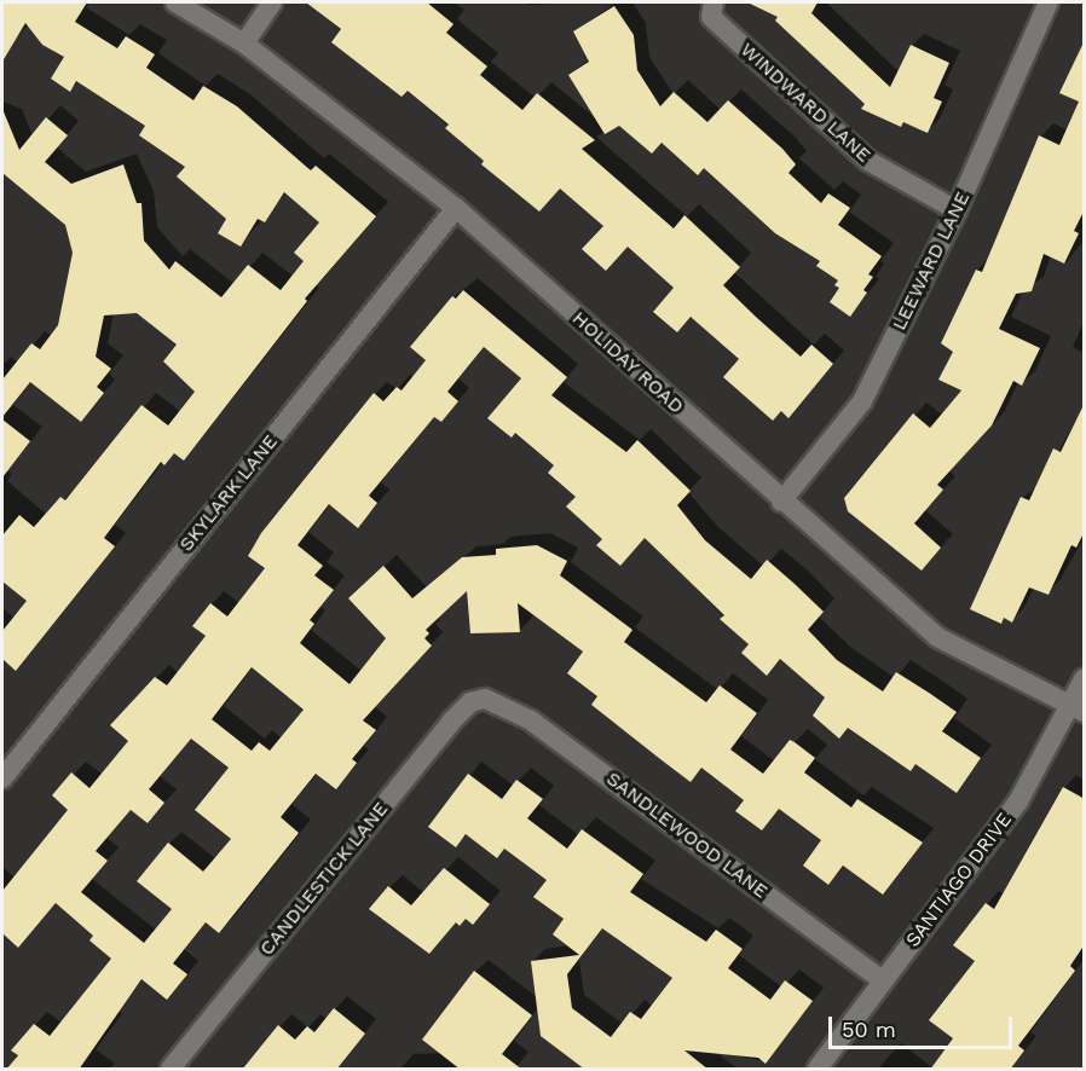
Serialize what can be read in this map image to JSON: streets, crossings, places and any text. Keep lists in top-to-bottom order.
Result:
{
  "streets": {
    "street": [
      "WINDWARD LANE",
      "LEEWARD LANE",
      "HOLIDAY ROAD",
      "SKYLARK LANE",
      "SANDLEWOOD LANE",
      "CANDLESTICK LANE",
      "SANTIAGO DRIVE"
    ]
  },
  "crossings": [
    ["WINDWARD LANE", "LEEWARD LANE"],
    ["LEEWARD LANE", "HOLIDAY ROAD"],
    ["HOLIDAY ROAD", "SKYLARK LANE"],
    ["HOLIDAY ROAD", "SANTIAGO DRIVE"],
    ["SANDLEWOOD LANE", "CANDLESTICK LANE"],
    ["SANDLEWOOD LANE", "SANTIAGO DRIVE"]
  ],
  "scale_bar": "50 m"
}
